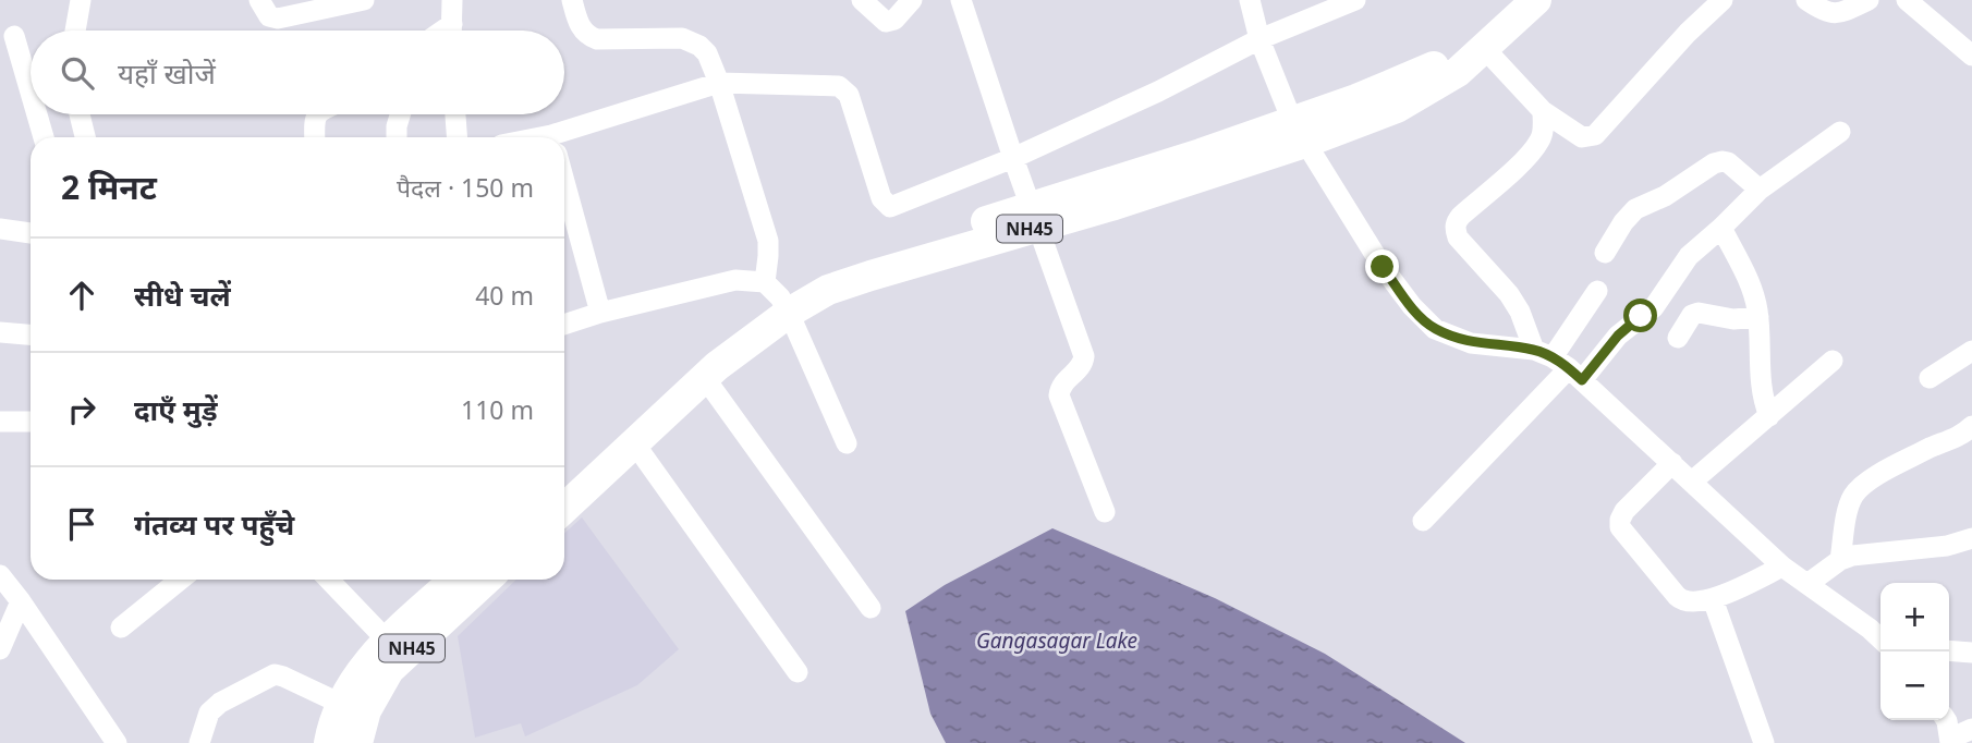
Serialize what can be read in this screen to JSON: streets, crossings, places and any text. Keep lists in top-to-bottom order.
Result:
{
  "streets": {
    "highway": ["NH45"]
  },
  "water": ["Gangasagar Lake"],
  "page": {
    "search": "यहाँ खोजें",
    "heading": ["2 मिनट", "पैदल · 150 m"],
    "list": [
      ["सीधे चलें", "40 m"],
      ["दाएँ मुड़ें", "110 m"],
      "गंतव्य पर पहुँचे"
    ],
    "map_buttons": ["+", "−"]
  }
}
